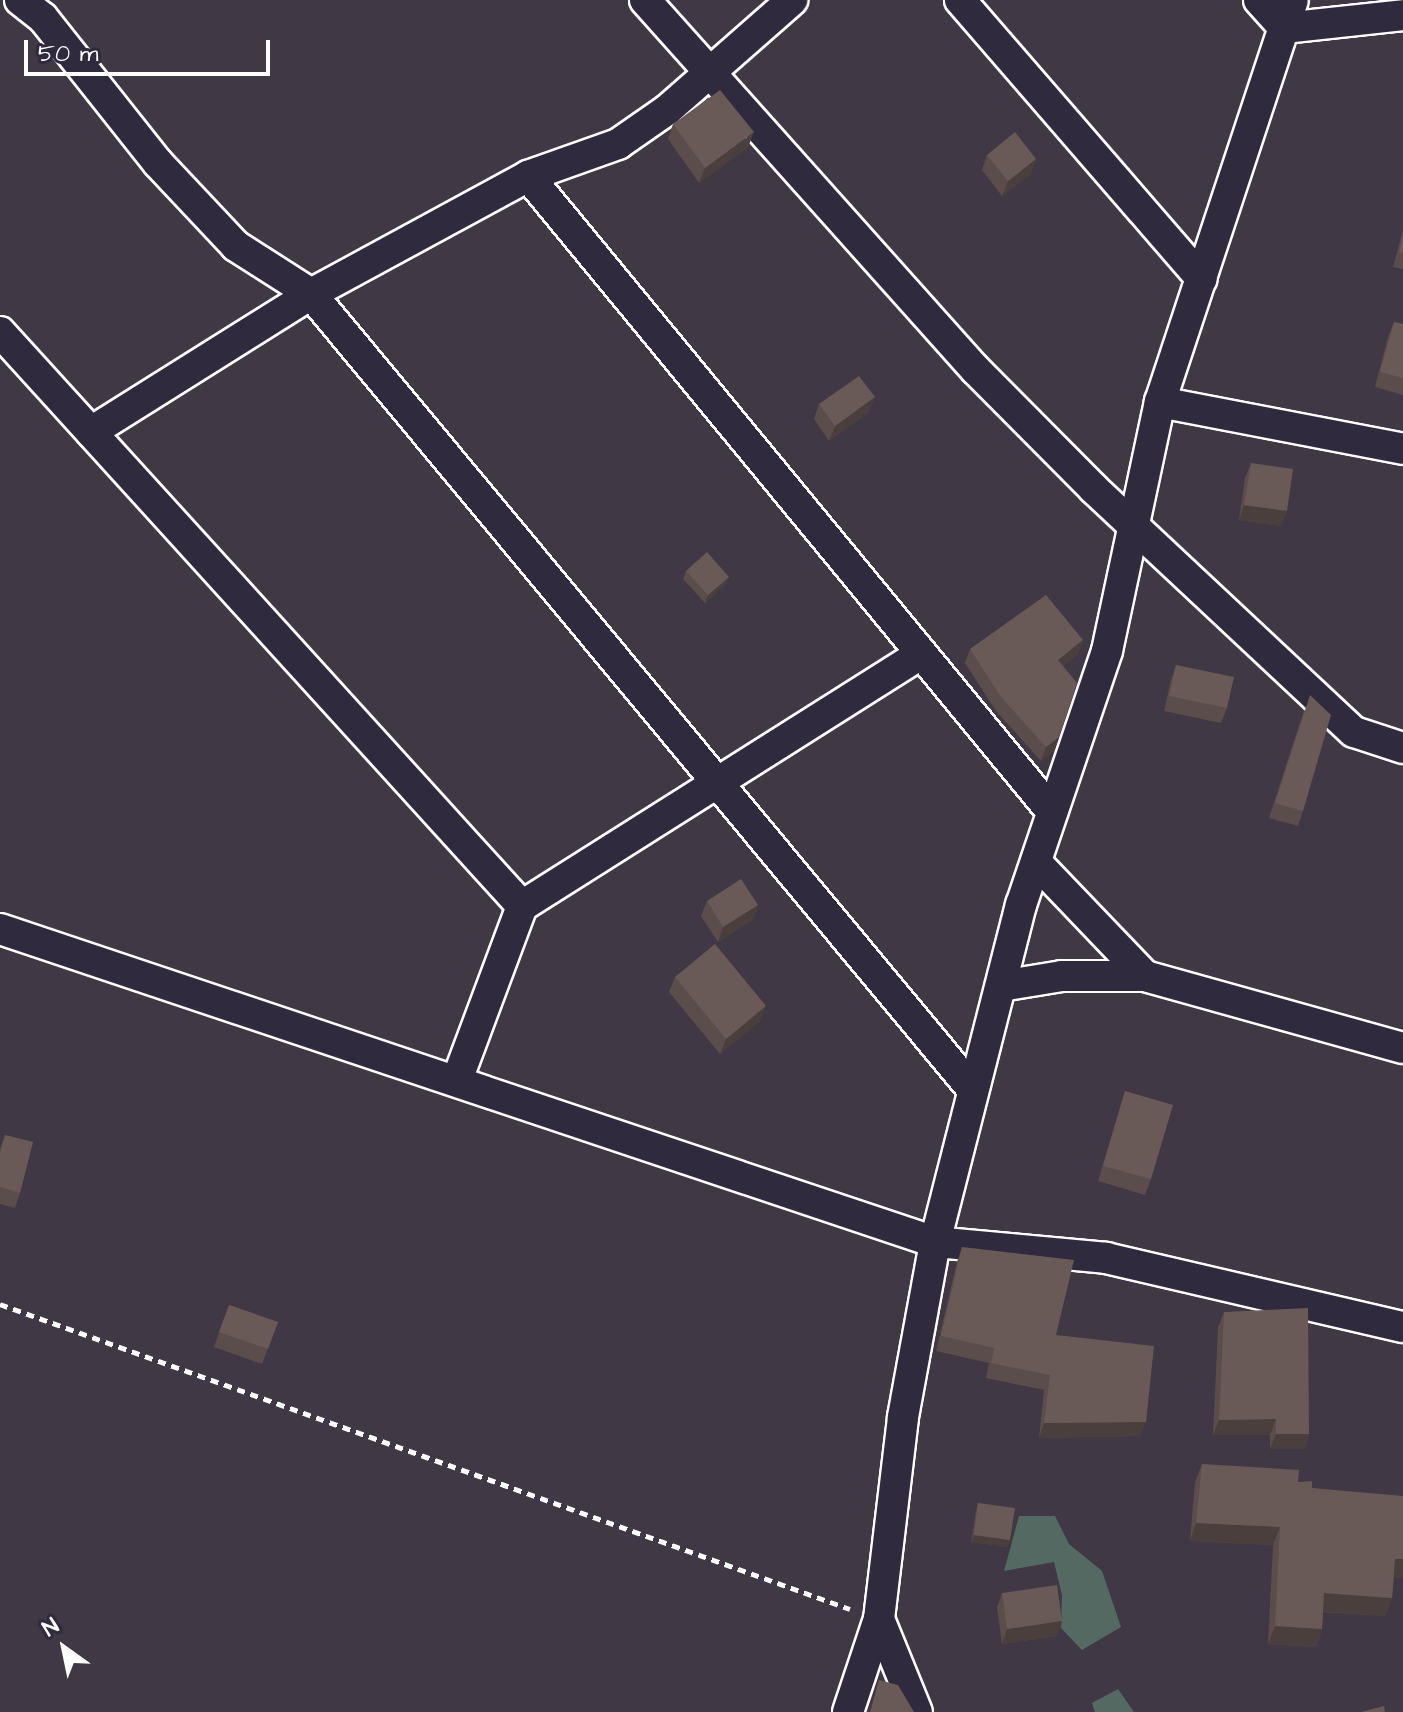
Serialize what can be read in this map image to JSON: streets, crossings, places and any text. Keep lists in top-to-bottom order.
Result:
{
  "scale_bar": "50 m",
  "north": "top left"
}
